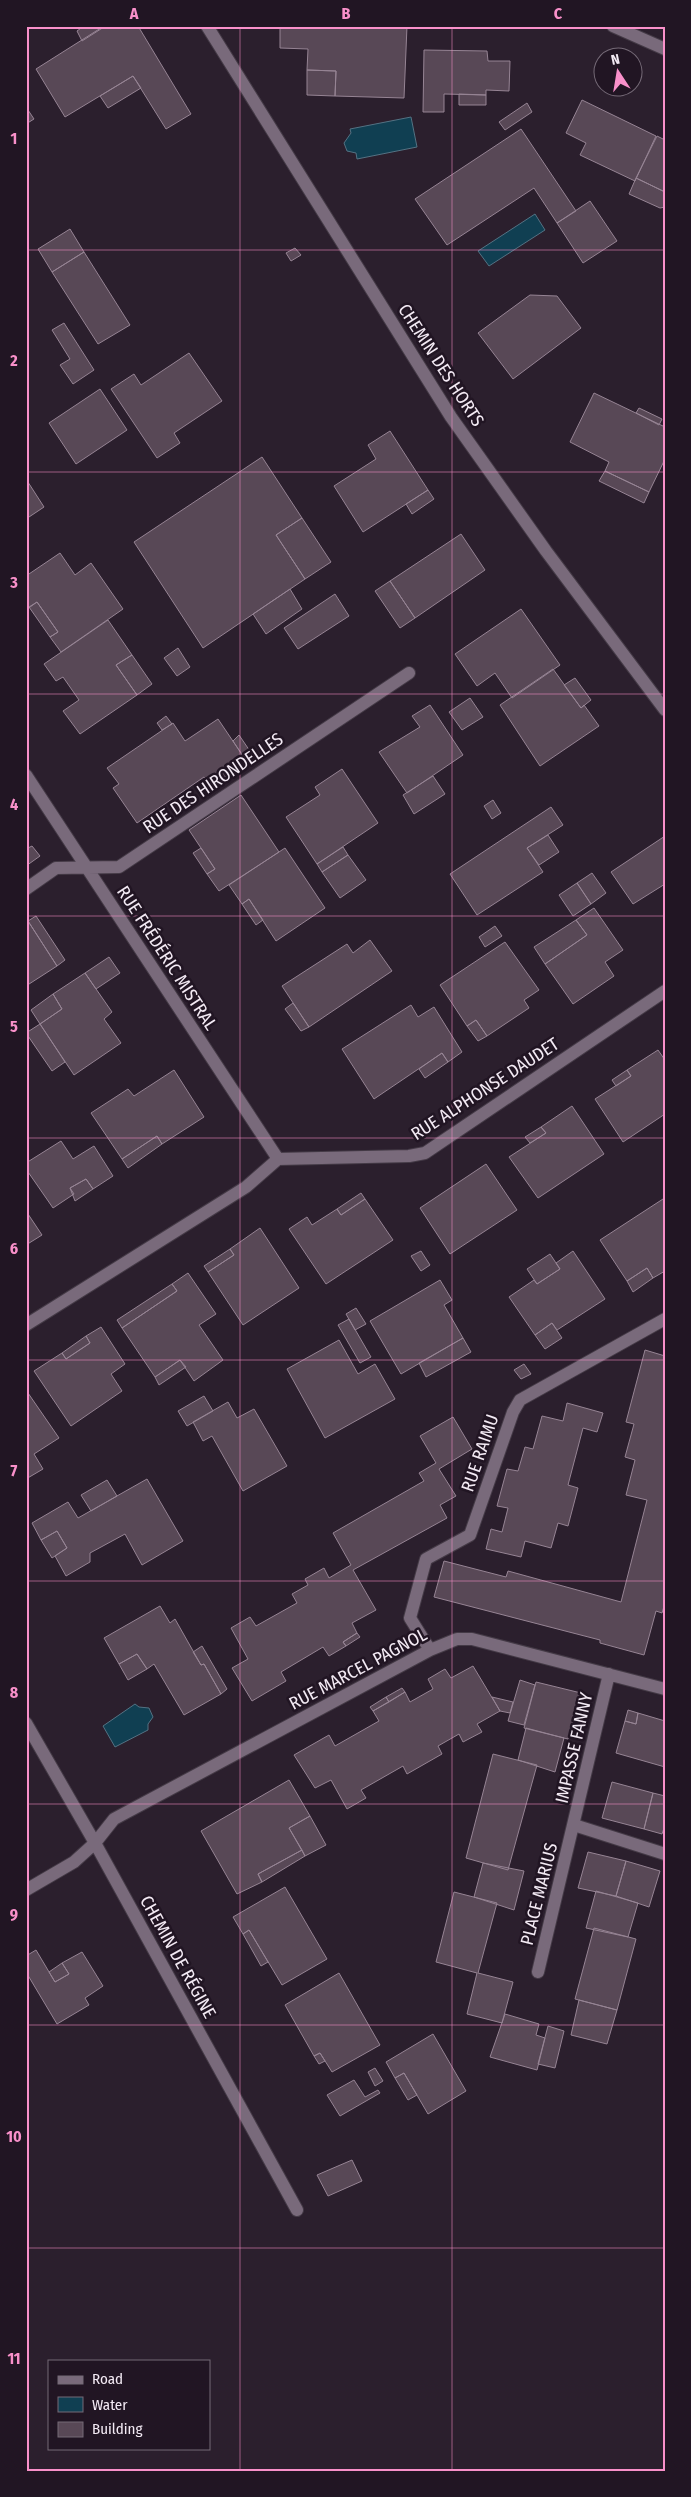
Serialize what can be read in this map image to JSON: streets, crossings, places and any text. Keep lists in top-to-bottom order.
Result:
{
  "streets": {
    "street": [
      "CHEMIN DES HORTS",
      "RUE DES HIRONDELLES",
      "RUE FRÉDÉRIC MISTRAL",
      "RUE ALPHONSE DAUDET",
      "RUE RAIMU",
      "RUE MARCEL PAGNOL",
      "IMPASSE FANNY",
      "PLACE MARIUS",
      "CHEMIN DE RÉGINE"
    ]
  },
  "crossings": [
    ["RUE DES HIRONDELLES", "RUE FRÉDÉRIC MISTRAL"],
    ["RUE FRÉDÉRIC MISTRAL", "RUE ALPHONSE DAUDET"],
    ["RUE RAIMU", "RUE MARCEL PAGNOL"],
    ["RUE MARCEL PAGNOL", "IMPASSE FANNY"],
    ["RUE MARCEL PAGNOL", "CHEMIN DE RÉGINE"],
    ["IMPASSE FANNY", "PLACE MARIUS"]
  ],
  "legend": ["Road", "Water", "Building"],
  "north": "top",
  "grid": {
    "columns": ["A", "B", "C"],
    "rows": [
      "1",
      "2",
      "3",
      "4",
      "5",
      "6",
      "7",
      "8",
      "9",
      "10",
      "11"
    ]
  }
}
